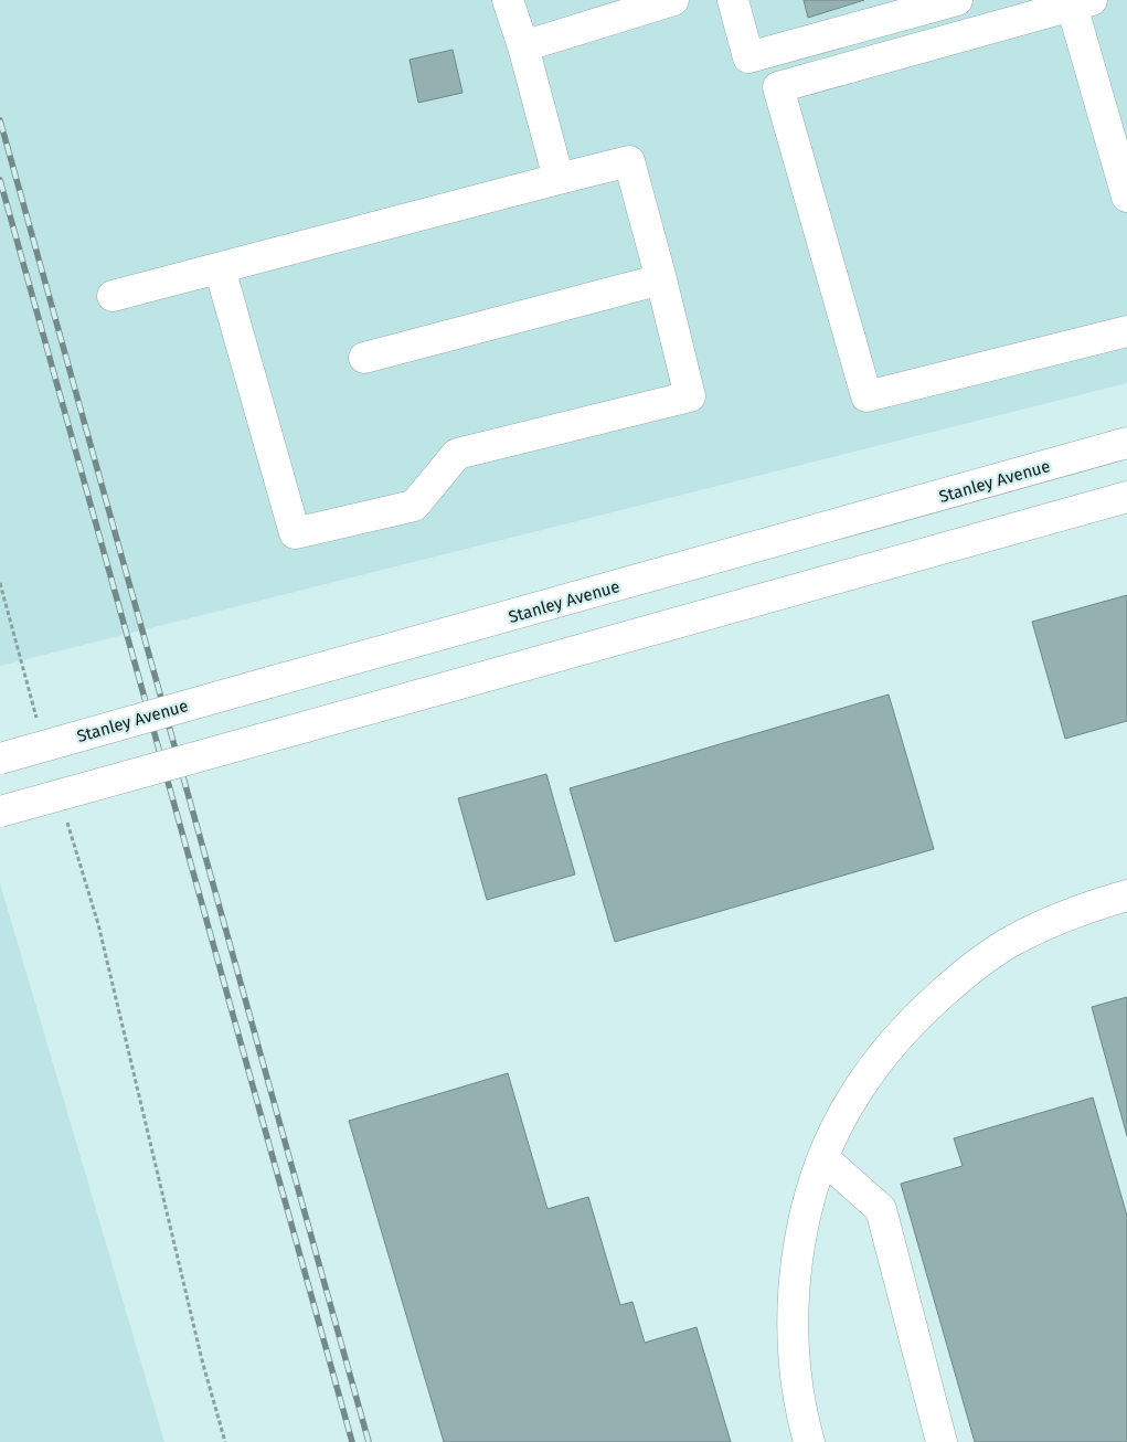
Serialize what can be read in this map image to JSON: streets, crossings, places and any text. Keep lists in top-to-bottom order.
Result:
{
  "streets": {
    "main road": ["Stanley Avenue"]
  }
}
